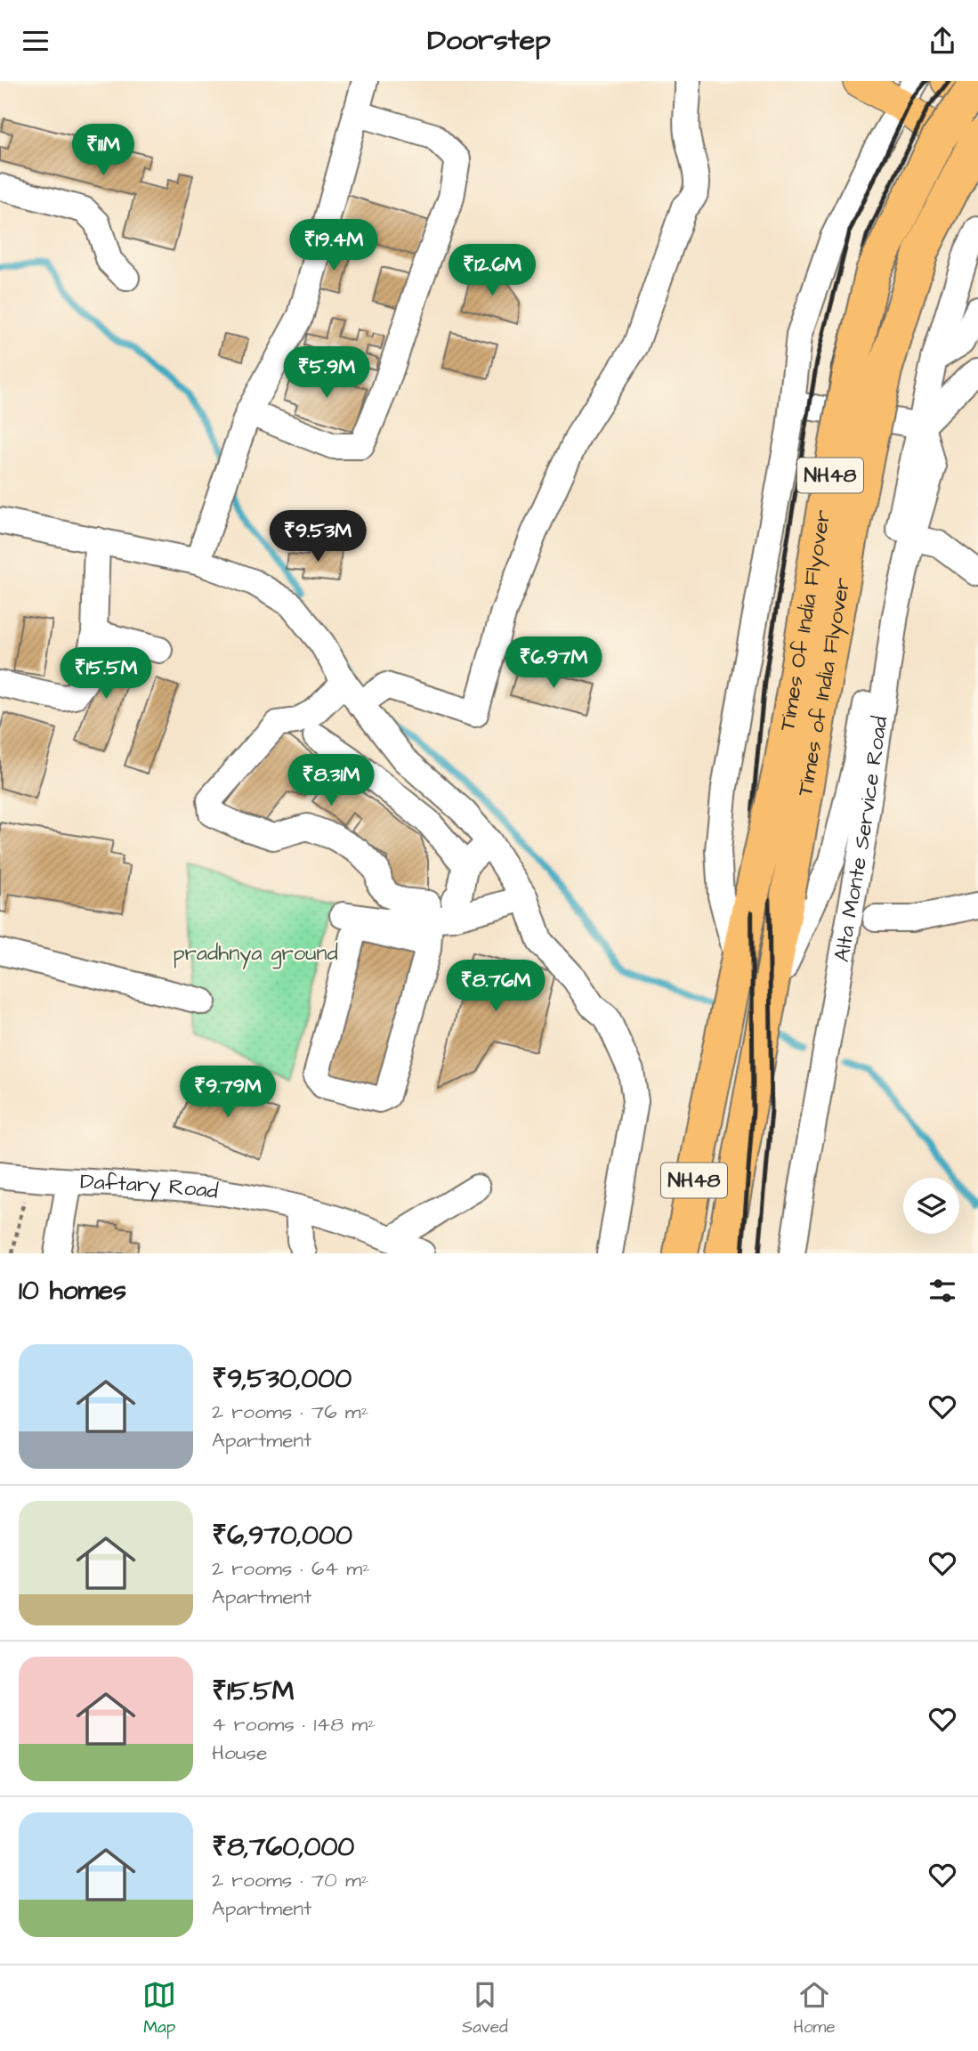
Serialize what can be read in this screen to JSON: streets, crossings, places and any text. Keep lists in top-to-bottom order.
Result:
{
  "streets": {
    "highway": ["NH48", "Times Of India Flyover", "Times of India Flyover"],
    "street": ["Alta Monte Service Road", "Daftary Road"]
  },
  "crossings": [
    ["NH48", "Times Of India Flyover"],
    ["NH48", "Times of India Flyover"]
  ],
  "parks": ["pradhnya ground"],
  "page": {
    "header": "Doorstep",
    "price": [
      "₹11M",
      "₹19.4M",
      "₹12.6M",
      "₹5.9M",
      "₹9.53M",
      "₹6.97M",
      "₹15.5M",
      "₹8.31M",
      "₹8.76M",
      "₹9.79M"
    ],
    "heading": "10 homes",
    "list": [
      {
        "name": "₹9,530,000",
        "note": "2 rooms · 76 m² · Apartment"
      },
      {
        "name": "₹6,970,000",
        "note": "2 rooms · 64 m² · Apartment"
      },
      {
        "name": "₹15.5M",
        "note": "4 rooms · 148 m² · House"
      },
      {
        "name": "₹8,760,000",
        "note": "2 rooms · 70 m² · Apartment"
      }
    ],
    "tabs": ["Map", "Saved", "Home"]
  }
}
